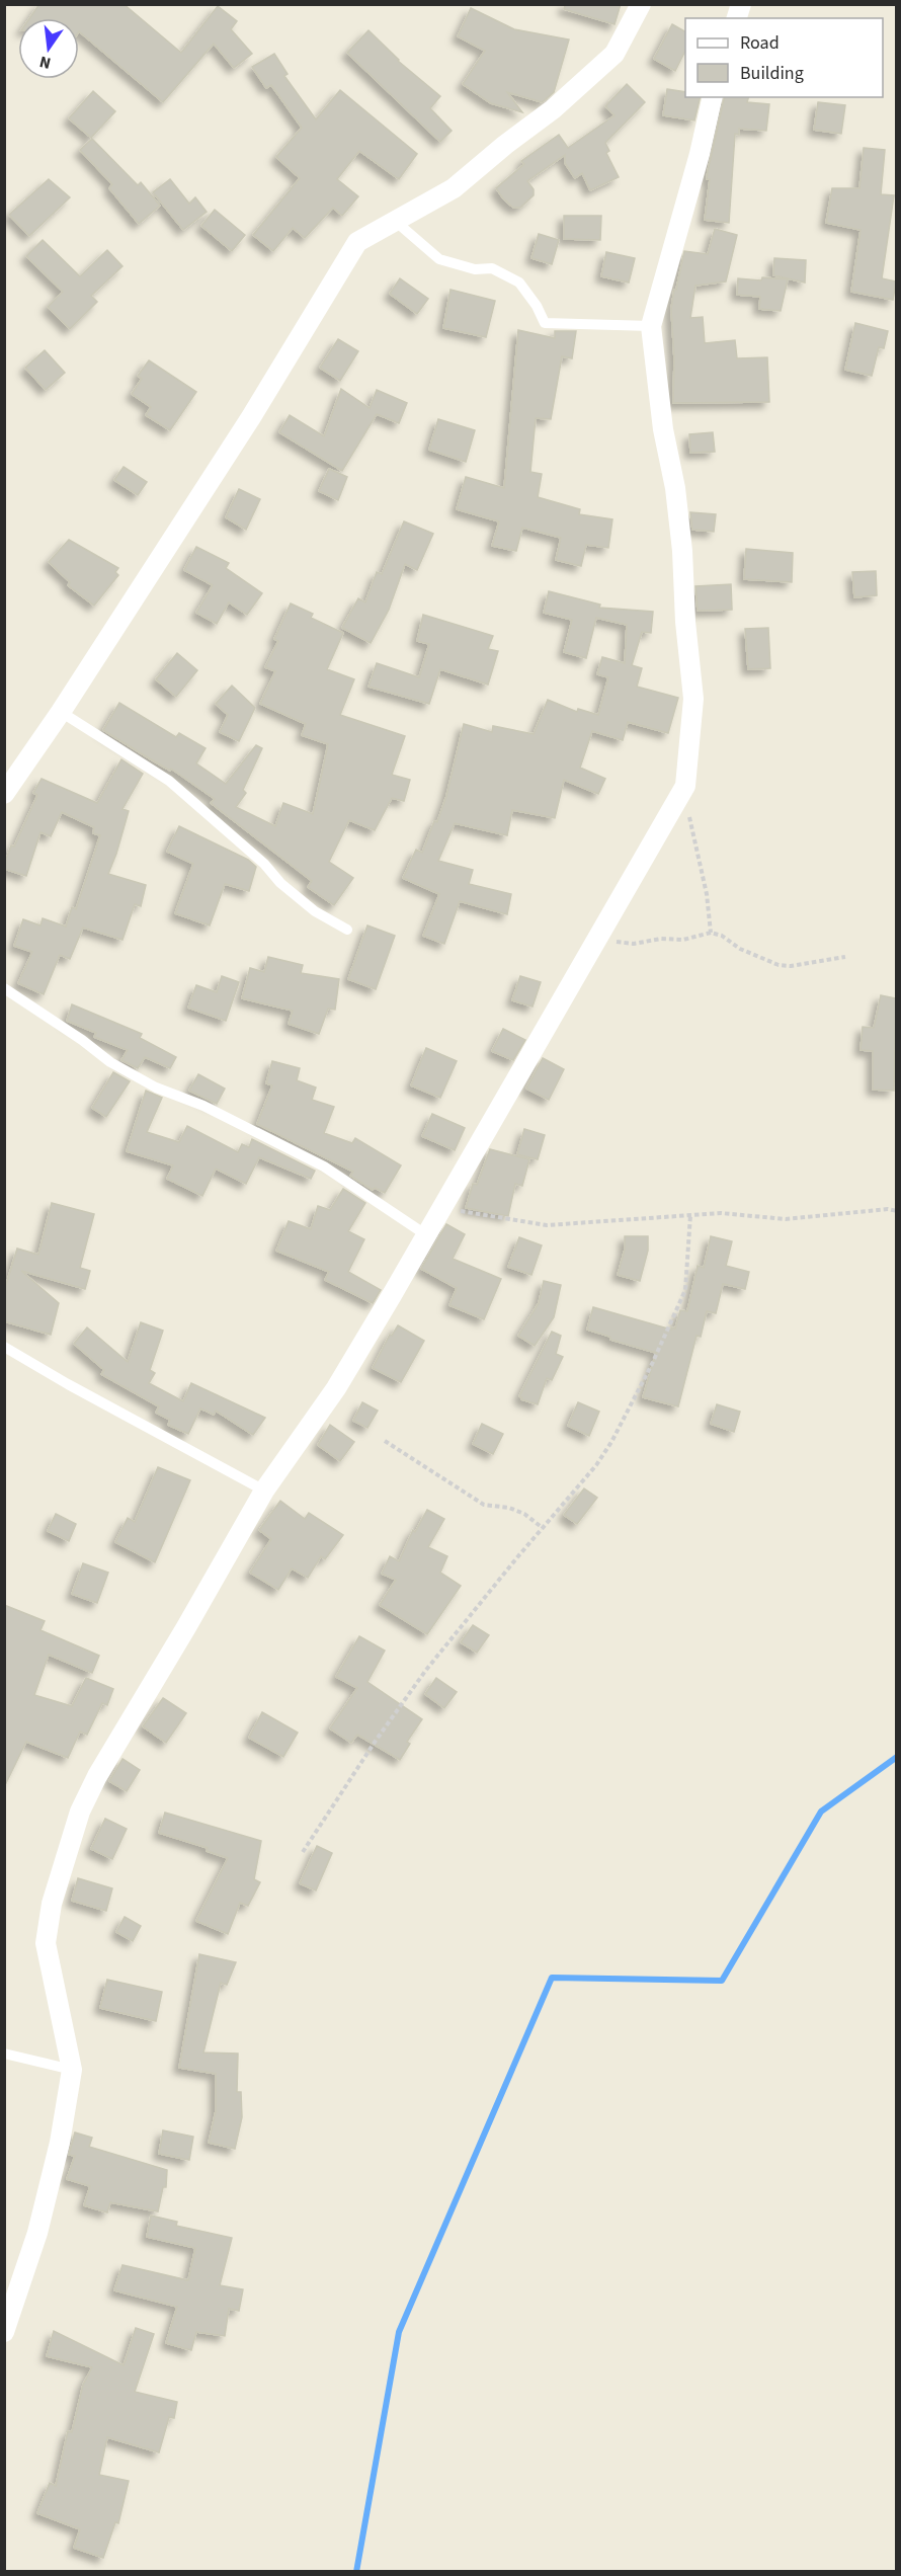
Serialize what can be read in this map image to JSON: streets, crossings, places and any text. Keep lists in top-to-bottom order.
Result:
{
  "legend": ["Road", "Building"],
  "north": "bottom"
}
